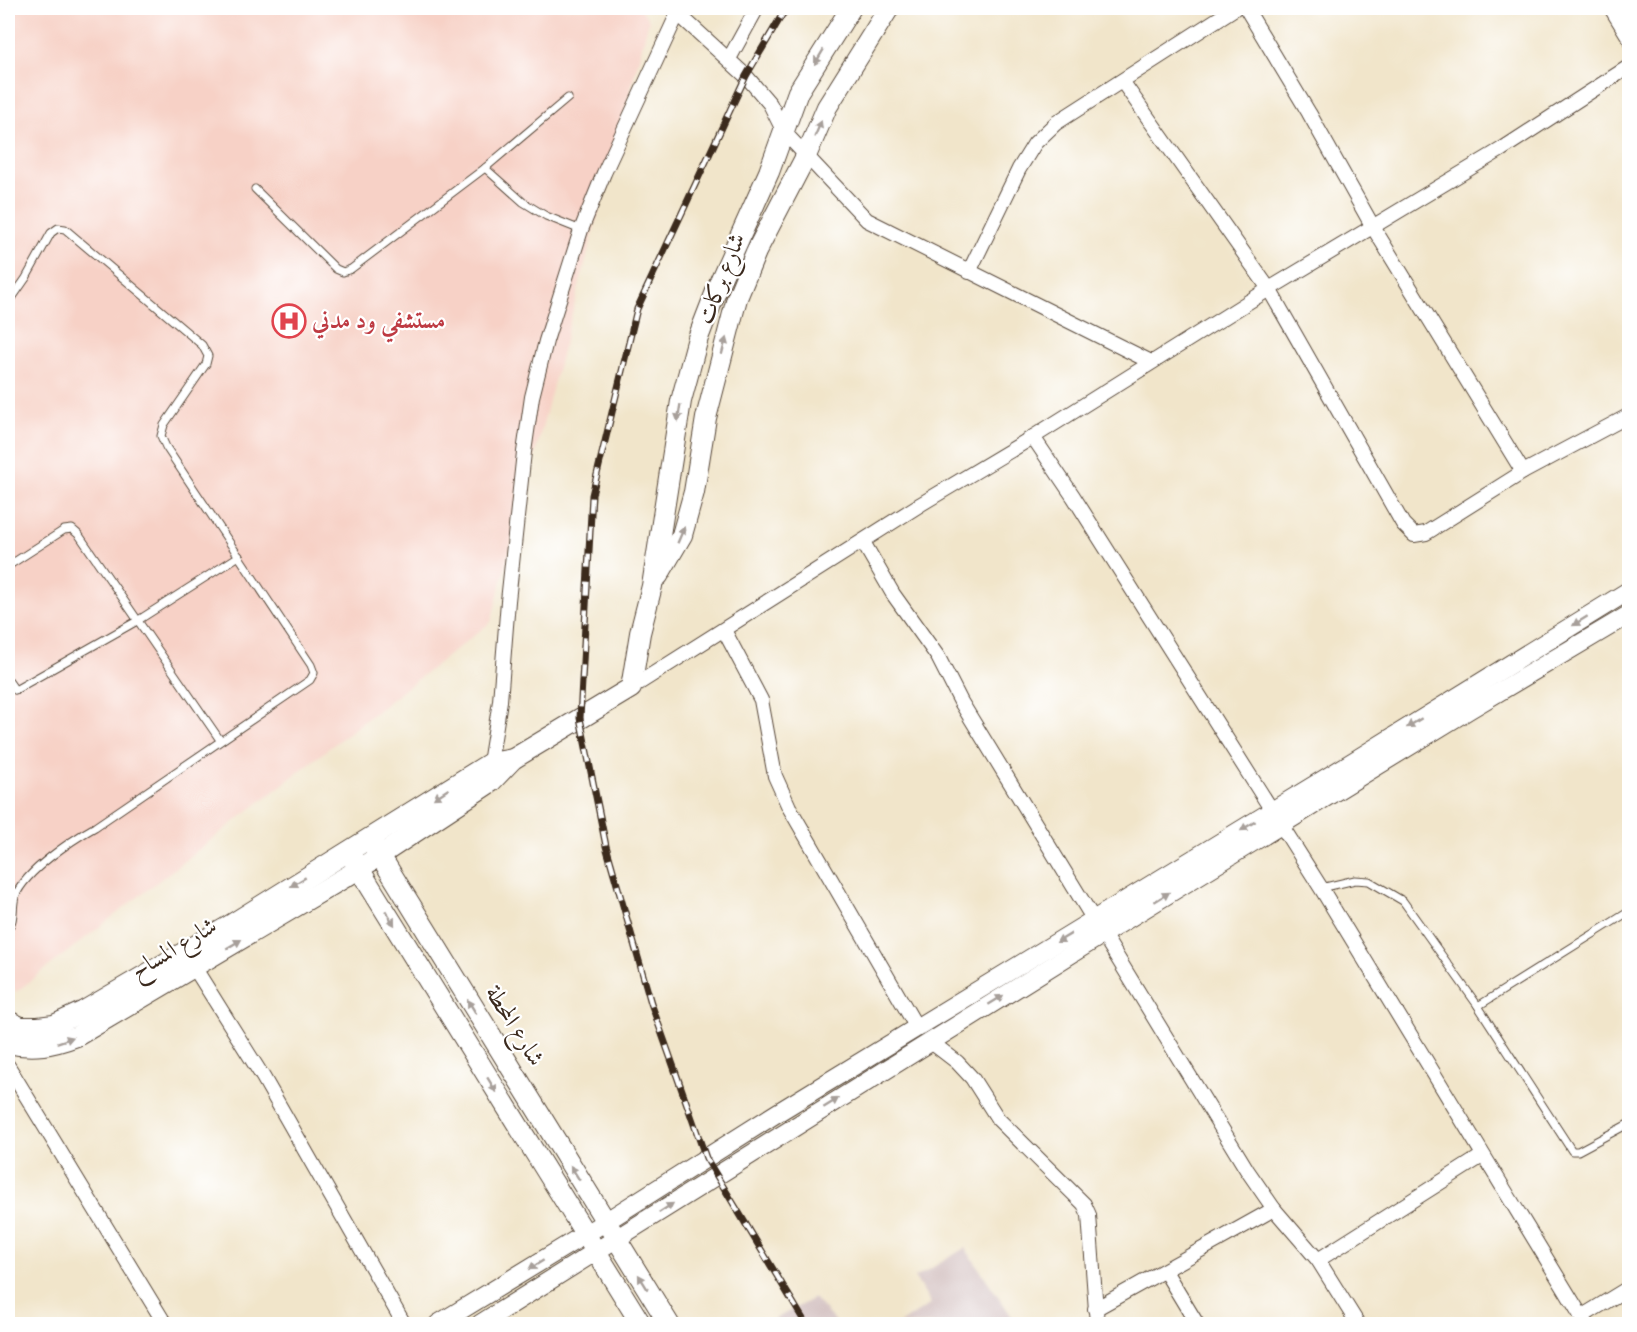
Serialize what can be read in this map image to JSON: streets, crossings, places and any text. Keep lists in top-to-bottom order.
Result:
{
  "streets": {
    "main road": ["شارع بركات", "شارع المساح", "شارع المحطة"]
  },
  "crossings": [
    ["شارع المساح", "شارع المحطة"]
  ],
  "places": {
    "hospital": ["مستشفي ود مدني"]
  }
}
